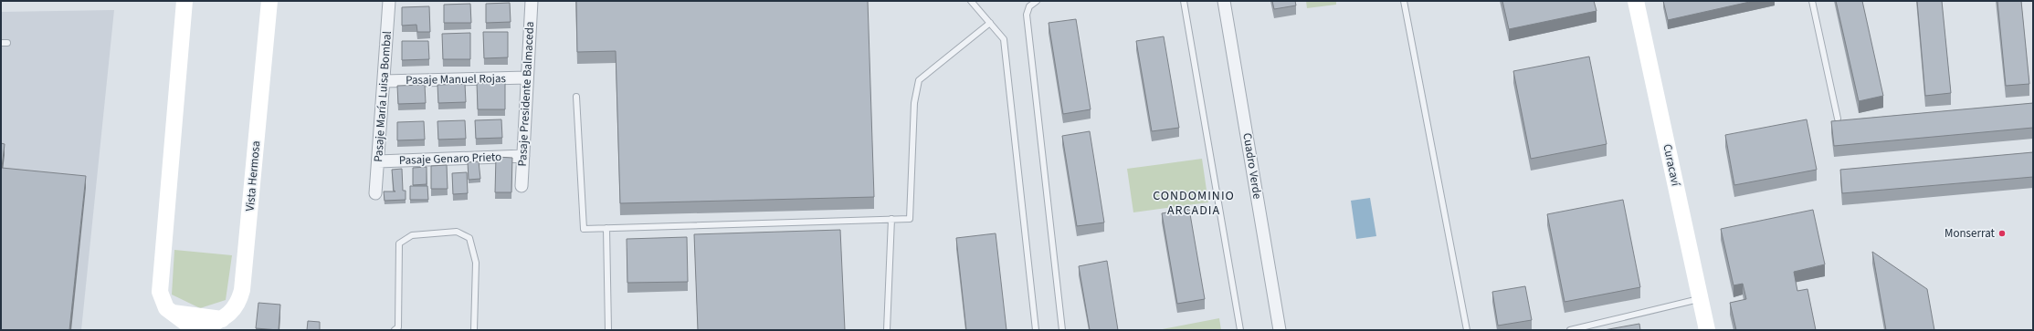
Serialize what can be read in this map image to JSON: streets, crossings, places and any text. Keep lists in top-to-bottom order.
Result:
{
  "streets": {
    "street": [
      "Pasaje Manuel Rojas",
      "Pasaje Presidente Balmaceda",
      "Pasaje María Luisa Bombal",
      "Pasaje Genaro Prieto",
      "Curacaví",
      "Cuadro Verde",
      "Vista Hermosa"
    ]
  },
  "crossings": [
    ["Pasaje Manuel Rojas", "Pasaje Presidente Balmaceda"],
    ["Pasaje Manuel Rojas", "Pasaje María Luisa Bombal"],
    ["Pasaje Presidente Balmaceda", "Pasaje Genaro Prieto"],
    ["Pasaje María Luisa Bombal", "Pasaje Genaro Prieto"]
  ],
  "districts": ["CONDOMINIO ARCADIA"],
  "places": ["Monserrat"]
}
